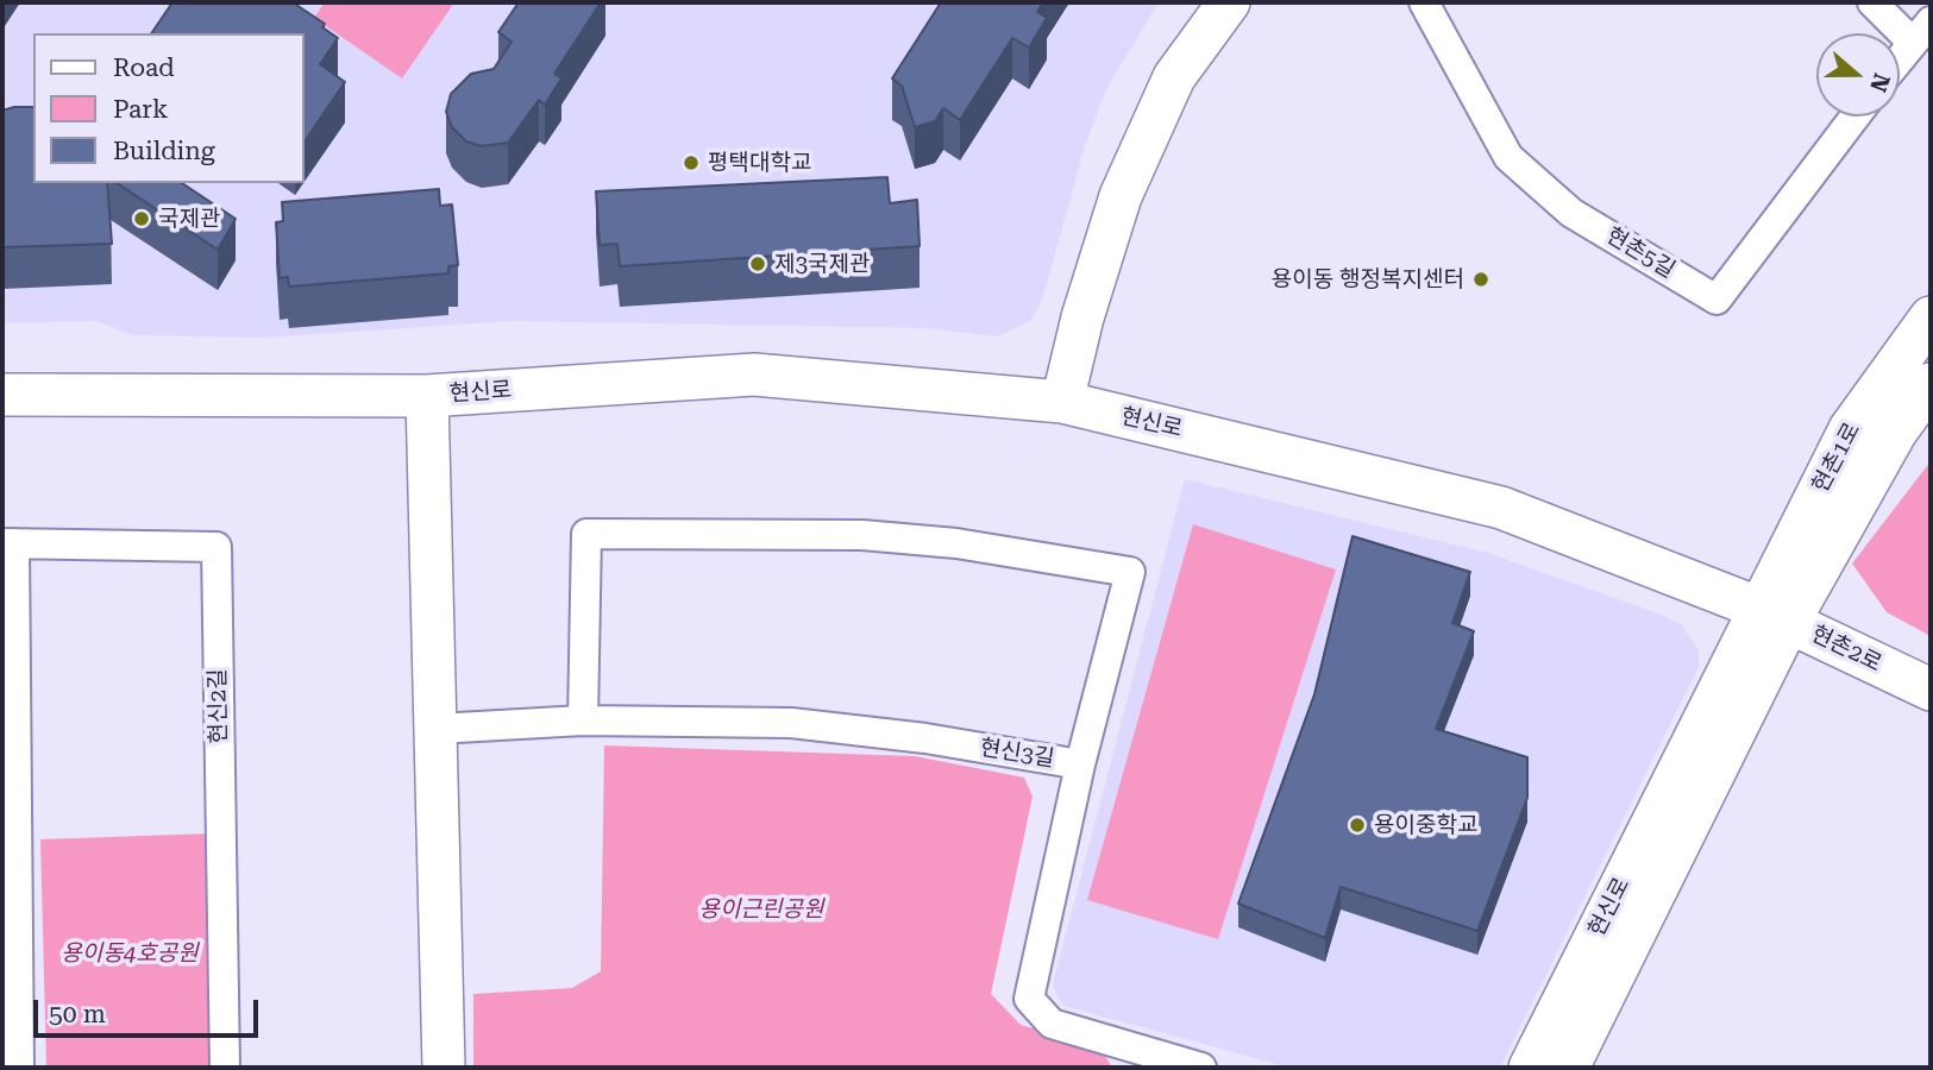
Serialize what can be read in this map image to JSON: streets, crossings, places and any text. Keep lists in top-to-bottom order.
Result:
{
  "streets": {
    "street": [
      "현촌5길",
      "현신로",
      "현촌1로",
      "현촌2로",
      "현신2길",
      "현신3길"
    ]
  },
  "crossings": [
    ["현신로", "현촌1로"],
    ["현신로", "현촌2로"],
    ["현촌1로", "현촌2로"]
  ],
  "parks": ["용이근린공원", "용이동4호공원"],
  "places": [
    "평택대학교",
    "국제관",
    "제3국제관",
    "용이동 행정복지센터",
    "용이중학교"
  ],
  "legend": ["Road", "Park", "Building"],
  "scale_bar": "50 m",
  "north": "right"
}
